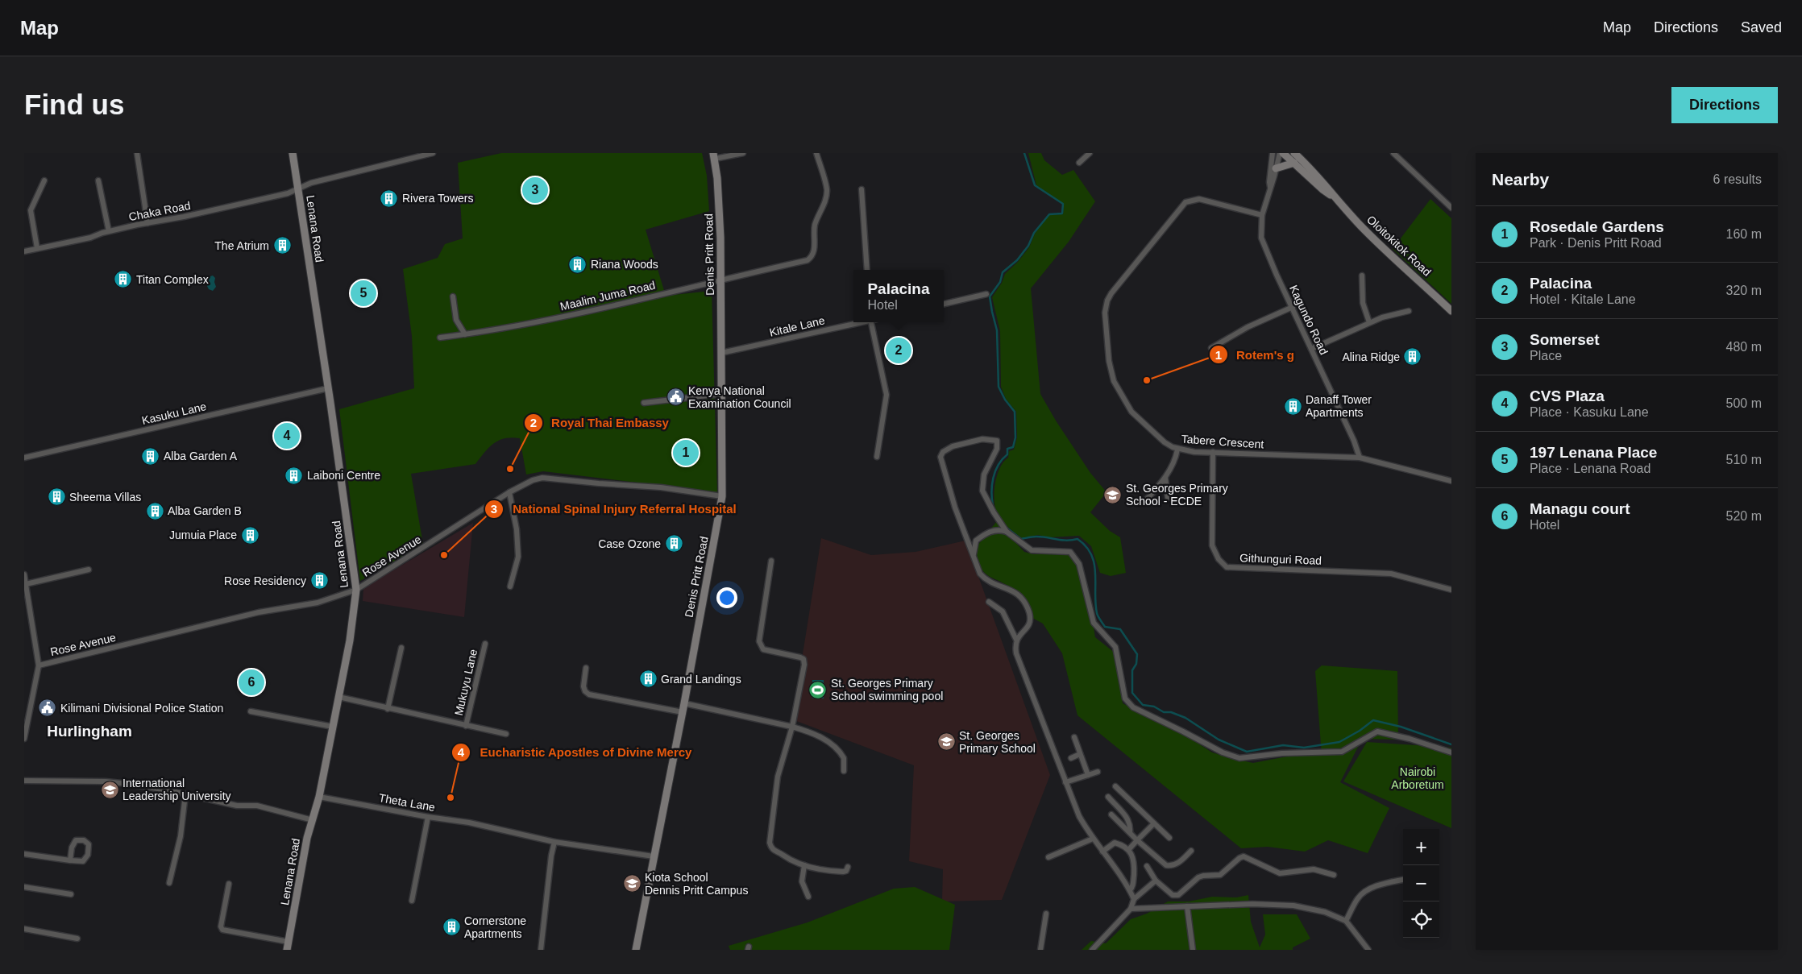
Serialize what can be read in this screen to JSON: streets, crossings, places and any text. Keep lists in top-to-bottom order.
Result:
{
  "streets": {
    "main road": ["Lenana Road", "Oloitokitok Road", "Denis Pritt Road"],
    "street": [
      "Chaka Road",
      "Maalim Juma Road",
      "Kagundo Road",
      "Kitale Lane",
      "Kasuku Lane",
      "Tabere Crescent",
      "Rose Avenue",
      "Githunguri Road",
      "Mukuyu Lane",
      "Theta Lane"
    ]
  },
  "crossings": [
    ["Chaka Road", "Lenana Road"],
    ["Lenana Road", "Kasuku Lane"],
    ["Lenana Road", "Rose Avenue"],
    ["Lenana Road", "Mukuyu Lane"],
    ["Lenana Road", "Theta Lane"],
    ["Denis Pritt Road", "Maalim Juma Road"],
    ["Denis Pritt Road", "Kitale Lane"],
    ["Denis Pritt Road", "Rose Avenue"],
    ["Kagundo Road", "Tabere Crescent"],
    ["Tabere Crescent", "Githunguri Road"]
  ],
  "districts": ["Hurlingham"],
  "parks": ["Nairobi Arboretum"],
  "places": {
    "building": [
      "Rivera Towers",
      "The Atrium",
      "Riana Woods",
      "Titan Complex",
      "Alina Ridge",
      "Danaff Tower Apartments",
      "Alba Garden A",
      "Laiboni Centre",
      "Sheema Villas",
      "Alba Garden B",
      "Jumuia Place",
      "Case Ozone",
      "Rose Residency",
      "Grand Landings",
      "Cornerstone Apartments"
    ],
    "other": [
      "Rotem's g",
      "Royal Thai Embassy",
      "National Spinal Injury Referral Hospital",
      "Eucharistic Apostles of Divine Mercy"
    ],
    "public building": ["Kenya National Examination Council", "Kilimani Divisional Police Station"],
    "school or university": [
      "St. Georges Primary School - ECDE",
      "St. Georges Primary School",
      "International Leadership University",
      "Kiota School Dennis Pritt Campus"
    ],
    "sports": ["St. Georges Primary School swimming pool"]
  },
  "page": {
    "header": "Map",
    "nav": ["Map", "Directions", "Saved"],
    "buttons": "Directions",
    "title": "Find us",
    "heading": ["Nearby", "6 results"],
    "pins": [
      "3",
      "5",
      "2",
      "4",
      "1",
      "6"
    ],
    "list": [
      {
        "mark": "1",
        "name": "Rosedale Gardens",
        "note": "Park · Denis Pritt Road",
        "value": "160 m"
      },
      {
        "mark": "2",
        "name": "Palacina",
        "note": "Hotel · Kitale Lane",
        "value": "320 m"
      },
      {
        "mark": "3",
        "name": "Somerset",
        "note": "Place",
        "value": "480 m"
      },
      {
        "mark": "4",
        "name": "CVS Plaza",
        "note": "Place · Kasuku Lane",
        "value": "500 m"
      },
      {
        "mark": "5",
        "name": "197 Lenana Place",
        "note": "Place · Lenana Road",
        "value": "510 m"
      },
      {
        "mark": "6",
        "name": "Managu court",
        "note": "Hotel",
        "value": "520 m"
      }
    ],
    "popup": ["Palacina", "Hotel"],
    "map_buttons": ["+", "−"]
  }
}
